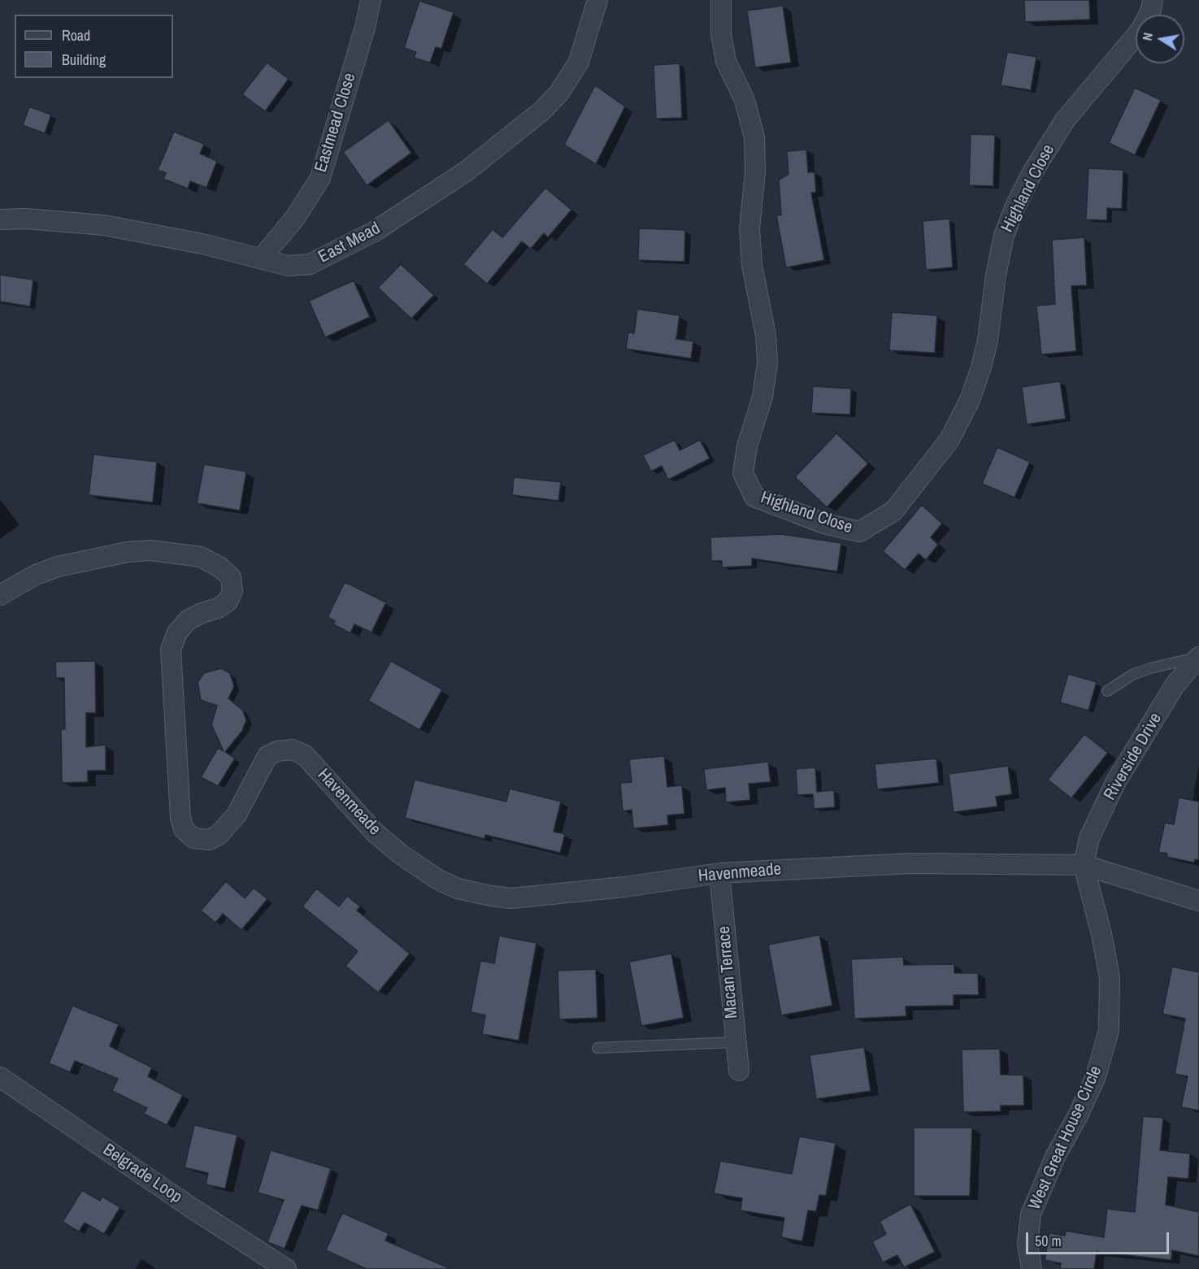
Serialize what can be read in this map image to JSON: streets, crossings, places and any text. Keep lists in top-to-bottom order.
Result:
{
  "streets": {
    "street": [
      "Eastmead Close",
      "Highland Close",
      "East Mead",
      "Riverside Drive",
      "Havenmeade",
      "Macan Terrace",
      "West Great House Circle",
      "Belgrade Loop"
    ]
  },
  "crossings": [
    ["Eastmead Close", "East Mead"],
    ["Riverside Drive", "Havenmeade"],
    ["Riverside Drive", "West Great House Circle"],
    ["Havenmeade", "Macan Terrace"],
    ["Havenmeade", "West Great House Circle"]
  ],
  "legend": ["Road", "Building"],
  "scale_bar": "50 m",
  "north": "left"
}
